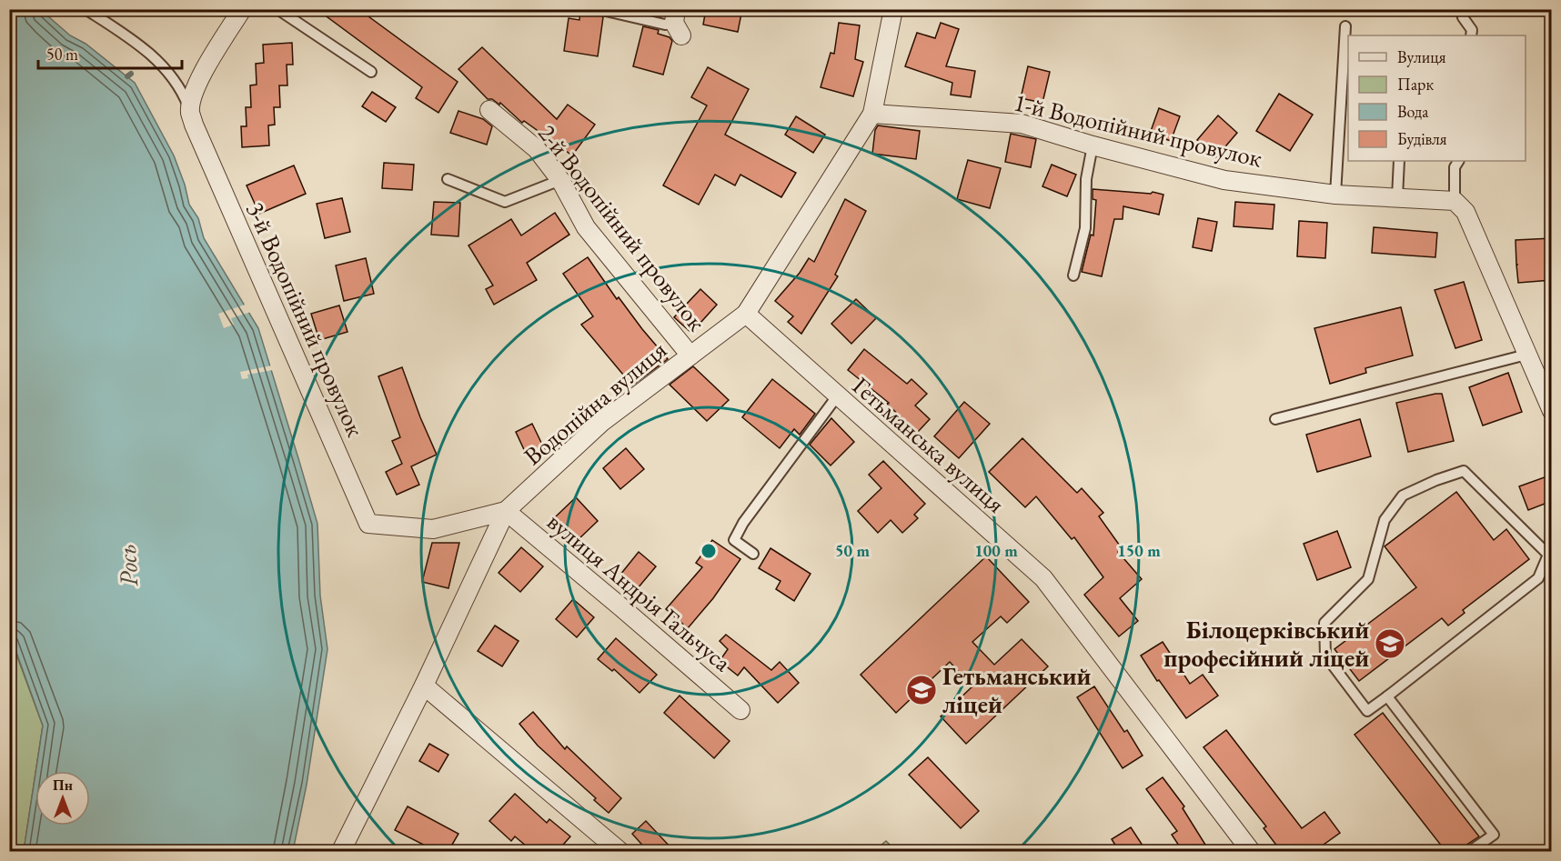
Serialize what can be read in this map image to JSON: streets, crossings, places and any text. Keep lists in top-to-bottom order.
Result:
{
  "streets": {
    "street": [
      "1-й Водопійний провулок",
      "2-й Водопійний провулок",
      "3-й Водопійний провулок",
      "Водопійна вулиця",
      "Гетьманська вулиця",
      "вулиця Андрія Гальчуса"
    ]
  },
  "crossings": [
    ["1-й Водопійний провулок", "Водопійна вулиця"],
    ["2-й Водопійний провулок", "Водопійна вулиця"],
    ["3-й Водопійний провулок", "Водопійна вулиця"],
    ["3-й Водопійний провулок", "вулиця Андрія Гальчуса"],
    ["Водопійна вулиця", "Гетьманська вулиця"],
    ["Водопійна вулиця", "вулиця Андрія Гальчуса"]
  ],
  "water": ["Рось"],
  "places": {
    "school or university": ["Білоцерківський професійний ліцей", "Гетьманський ліцей"]
  },
  "legend": [
    "Вулиця",
    "Парк",
    "Вода",
    "Будівля"
  ],
  "scale_bar": "50 m",
  "north": "top",
  "rings": ["50 m", "100 m", "150 m"]
}
